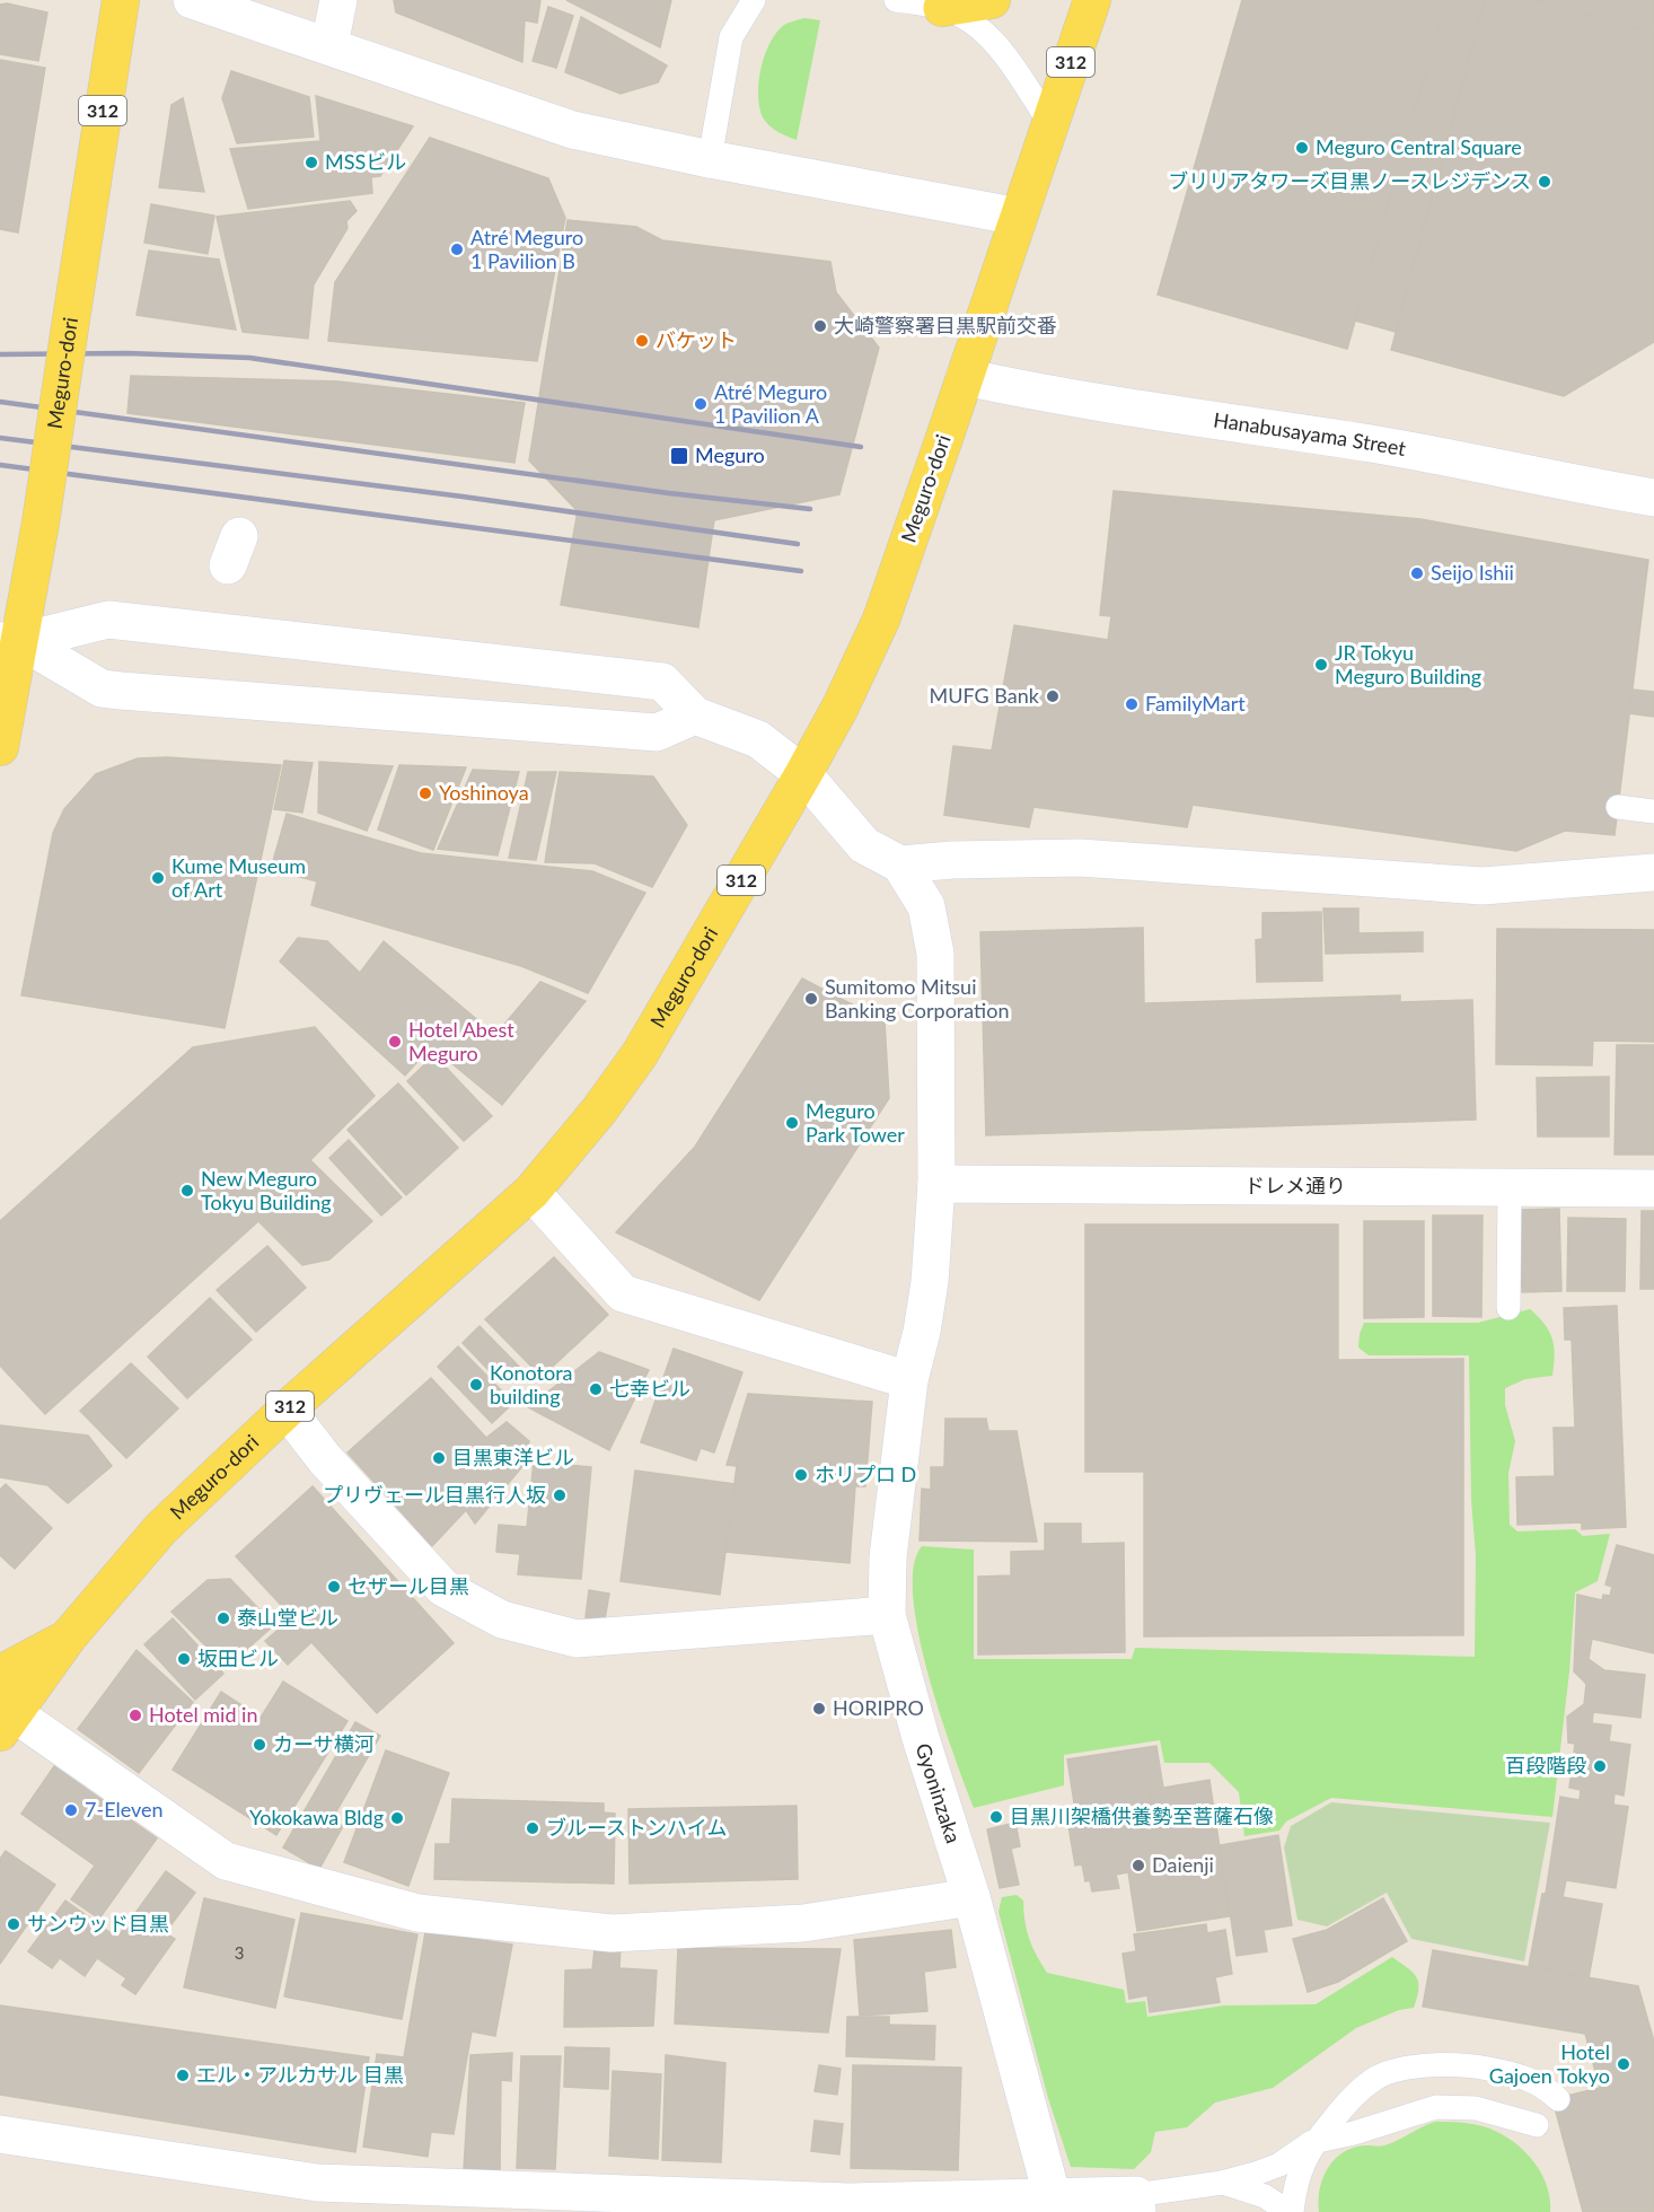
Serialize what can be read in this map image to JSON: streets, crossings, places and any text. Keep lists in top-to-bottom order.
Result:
{
  "streets": {
    "main road": ["312", "Meguro-dori"],
    "street": ["Hanabusayama Street", "ドレメ通り", "Gyoninzaka"]
  },
  "crossings": [
    ["Meguro-dori", "Hanabusayama Street"],
    ["ドレメ通り", "Gyoninzaka"]
  ],
  "places": {
    "other": [
      "Meguro Central Square",
      "MSSビル",
      "ブリリアタワーズ目黒ノースレジデンス",
      "Atré Meguro 1 Pavilion B",
      "大崎警察署目黒駅前交番",
      "バケット",
      "Atré Meguro 1 Pavilion A",
      "Seijo Ishii",
      "JR Tokyu Meguro Building",
      "MUFG Bank",
      "FamilyMart",
      "Yoshinoya",
      "Kume Museum of Art",
      "Sumitomo Mitsui Banking Corporation",
      "Hotel Abest Meguro",
      "Meguro Park Tower",
      "New Meguro Tokyu Building",
      "Konotora building",
      "七幸ビル",
      "目黒東洋ビル",
      "ホリプロ D",
      "プリヴェール目黒行人坂",
      "セザール目黒",
      "泰山堂ビル",
      "坂田ビル",
      "HORIPRO",
      "Hotel mid in",
      "カーサ横河",
      "百段階段",
      "7-Eleven",
      "目黒川架橋供養勢至菩薩石像",
      "Yokokawa Bldg",
      "ブルーストンハイム",
      "Daienji",
      "サンウッド目黒",
      "Hotel Gajoen Tokyo",
      "エル・アルカサル 目黒"
    ],
    "transit": ["Meguro"]
  },
  "house_numbers": ["3"]
}
